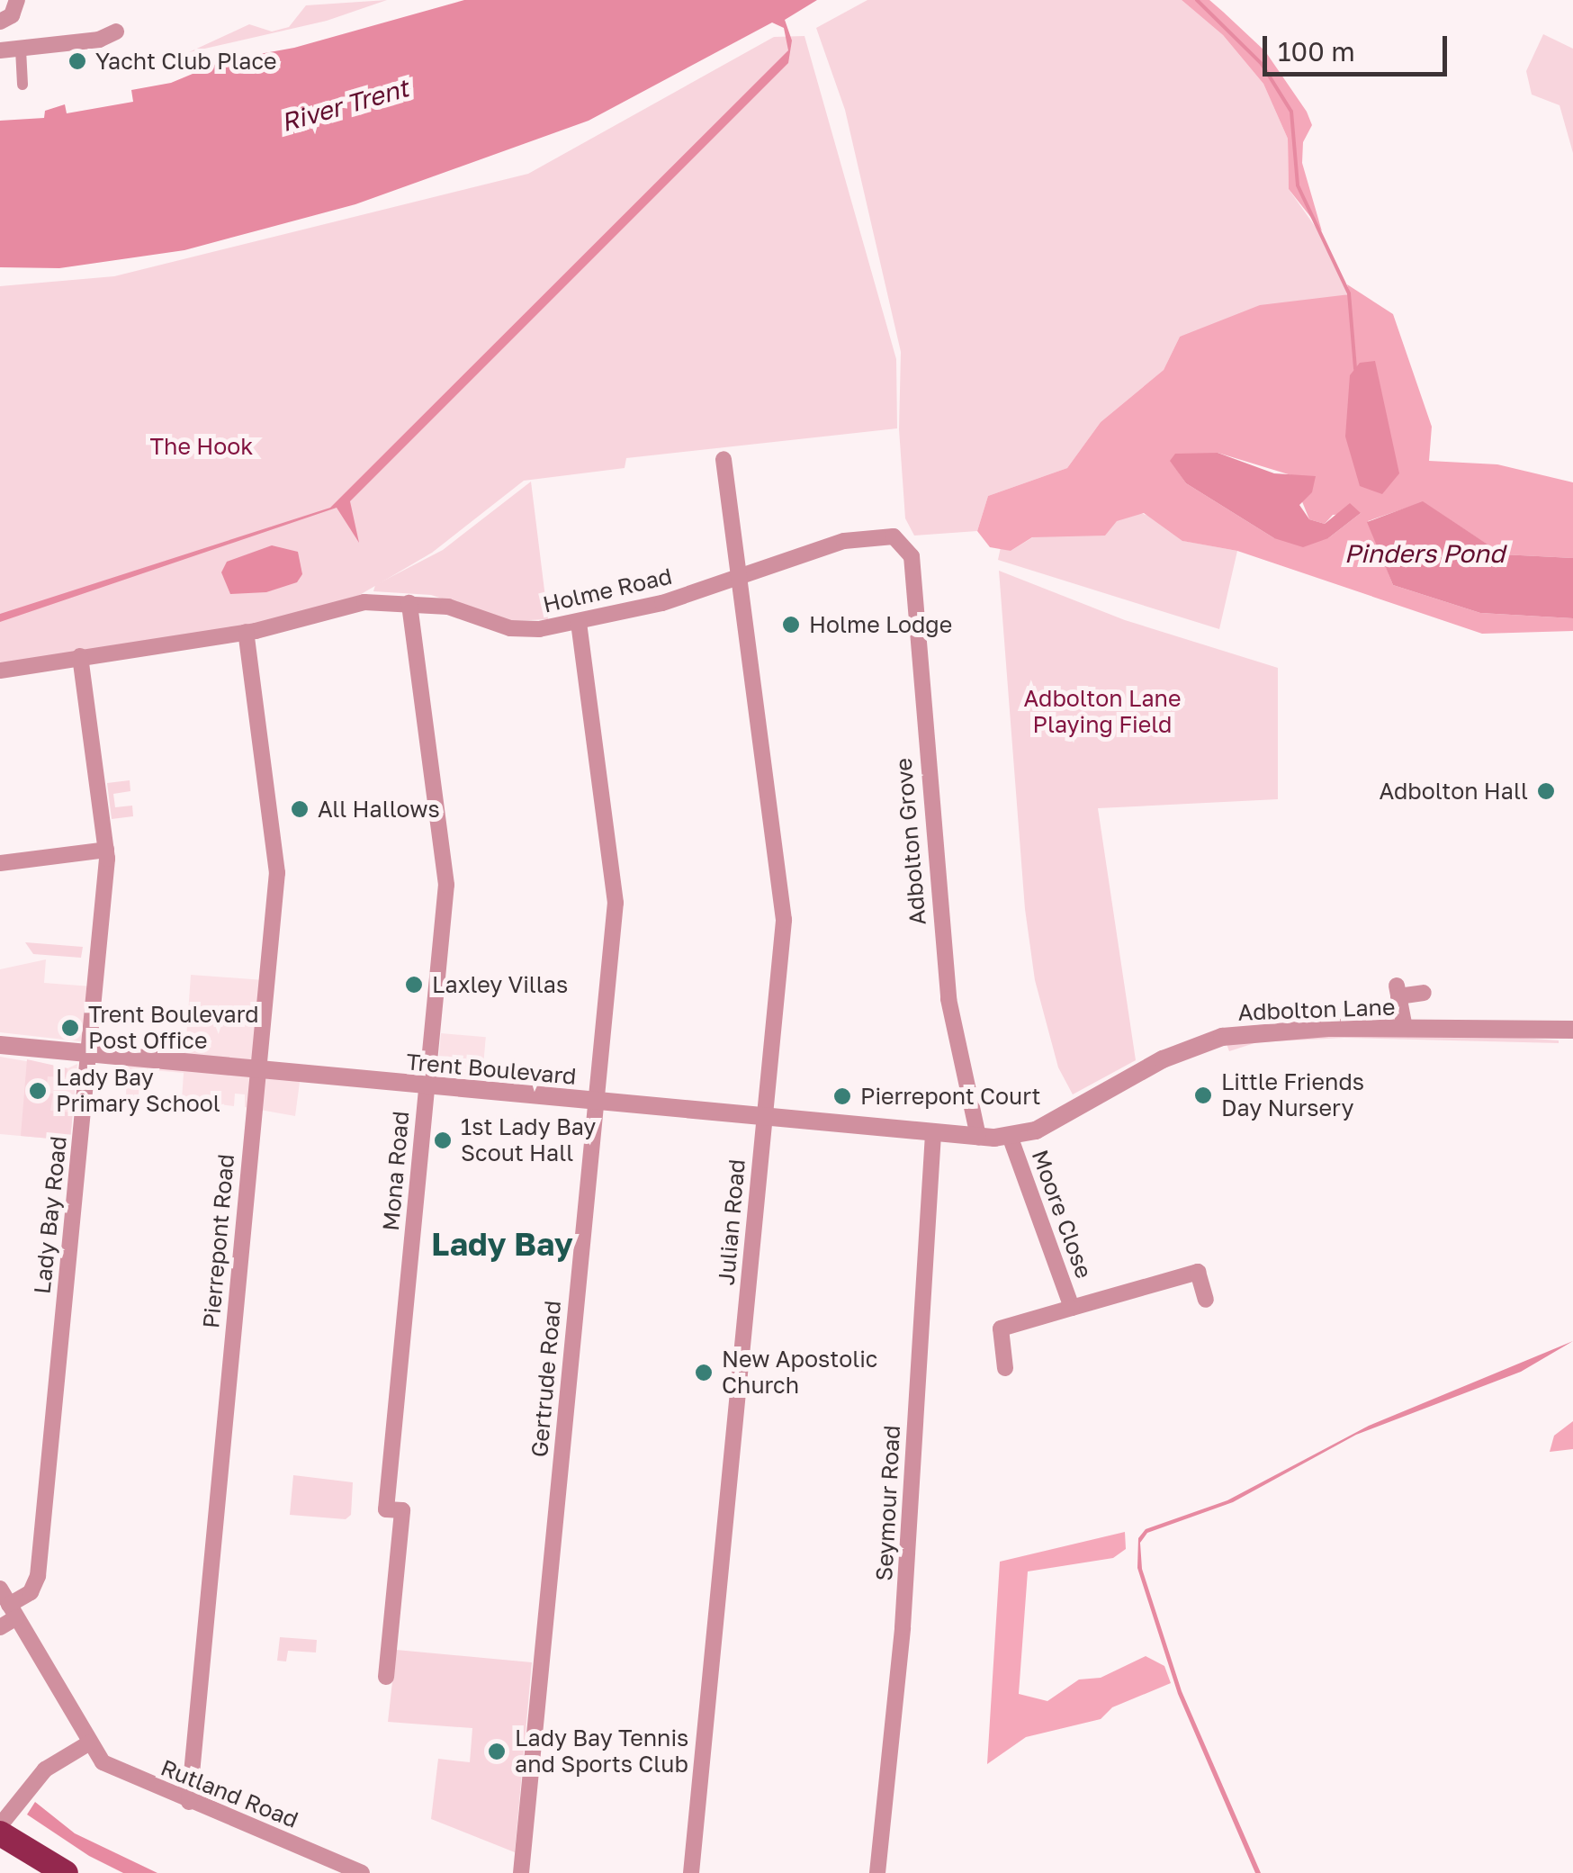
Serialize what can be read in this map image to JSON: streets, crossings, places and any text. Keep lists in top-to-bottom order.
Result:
{
  "streets": {
    "street": [
      "Holme Road",
      "Adbolton Grove",
      "Adbolton Lane",
      "Trent Boulevard",
      "Mona Road",
      "Moore Close",
      "Lady Bay Road",
      "Julian Road",
      "Pierrepont Road",
      "Gertrude Road",
      "Seymour Road",
      "Rutland Road"
    ]
  },
  "crossings": [
    ["Holme Road", "Adbolton Grove"],
    ["Holme Road", "Mona Road"],
    ["Holme Road", "Lady Bay Road"],
    ["Holme Road", "Julian Road"],
    ["Holme Road", "Pierrepont Road"],
    ["Holme Road", "Gertrude Road"],
    ["Adbolton Grove", "Adbolton Lane"],
    ["Adbolton Grove", "Trent Boulevard"],
    ["Adbolton Lane", "Trent Boulevard"],
    ["Adbolton Lane", "Moore Close"],
    ["Trent Boulevard", "Mona Road"],
    ["Trent Boulevard", "Lady Bay Road"],
    ["Trent Boulevard", "Julian Road"],
    ["Trent Boulevard", "Pierrepont Road"],
    ["Trent Boulevard", "Gertrude Road"],
    ["Trent Boulevard", "Seymour Road"],
    ["Lady Bay Road", "Rutland Road"],
    ["Pierrepont Road", "Rutland Road"]
  ],
  "districts": ["Lady Bay"],
  "water": ["River Trent", "Pinders Pond"],
  "parks": ["The Hook", "Adbolton Lane Playing Field"],
  "places": [
    "Yacht Club Place",
    "Holme Lodge",
    "Adbolton Hall",
    "All Hallows",
    "Laxley Villas",
    "Trent Boulevard Post Office",
    "Lady Bay Primary School",
    "Little Friends Day Nursery",
    "Pierrepont Court",
    "1st Lady Bay Scout Hall",
    "New Apostolic Church",
    "Lady Bay Tennis and Sports Club"
  ],
  "scale_bar": "100 m"
}
